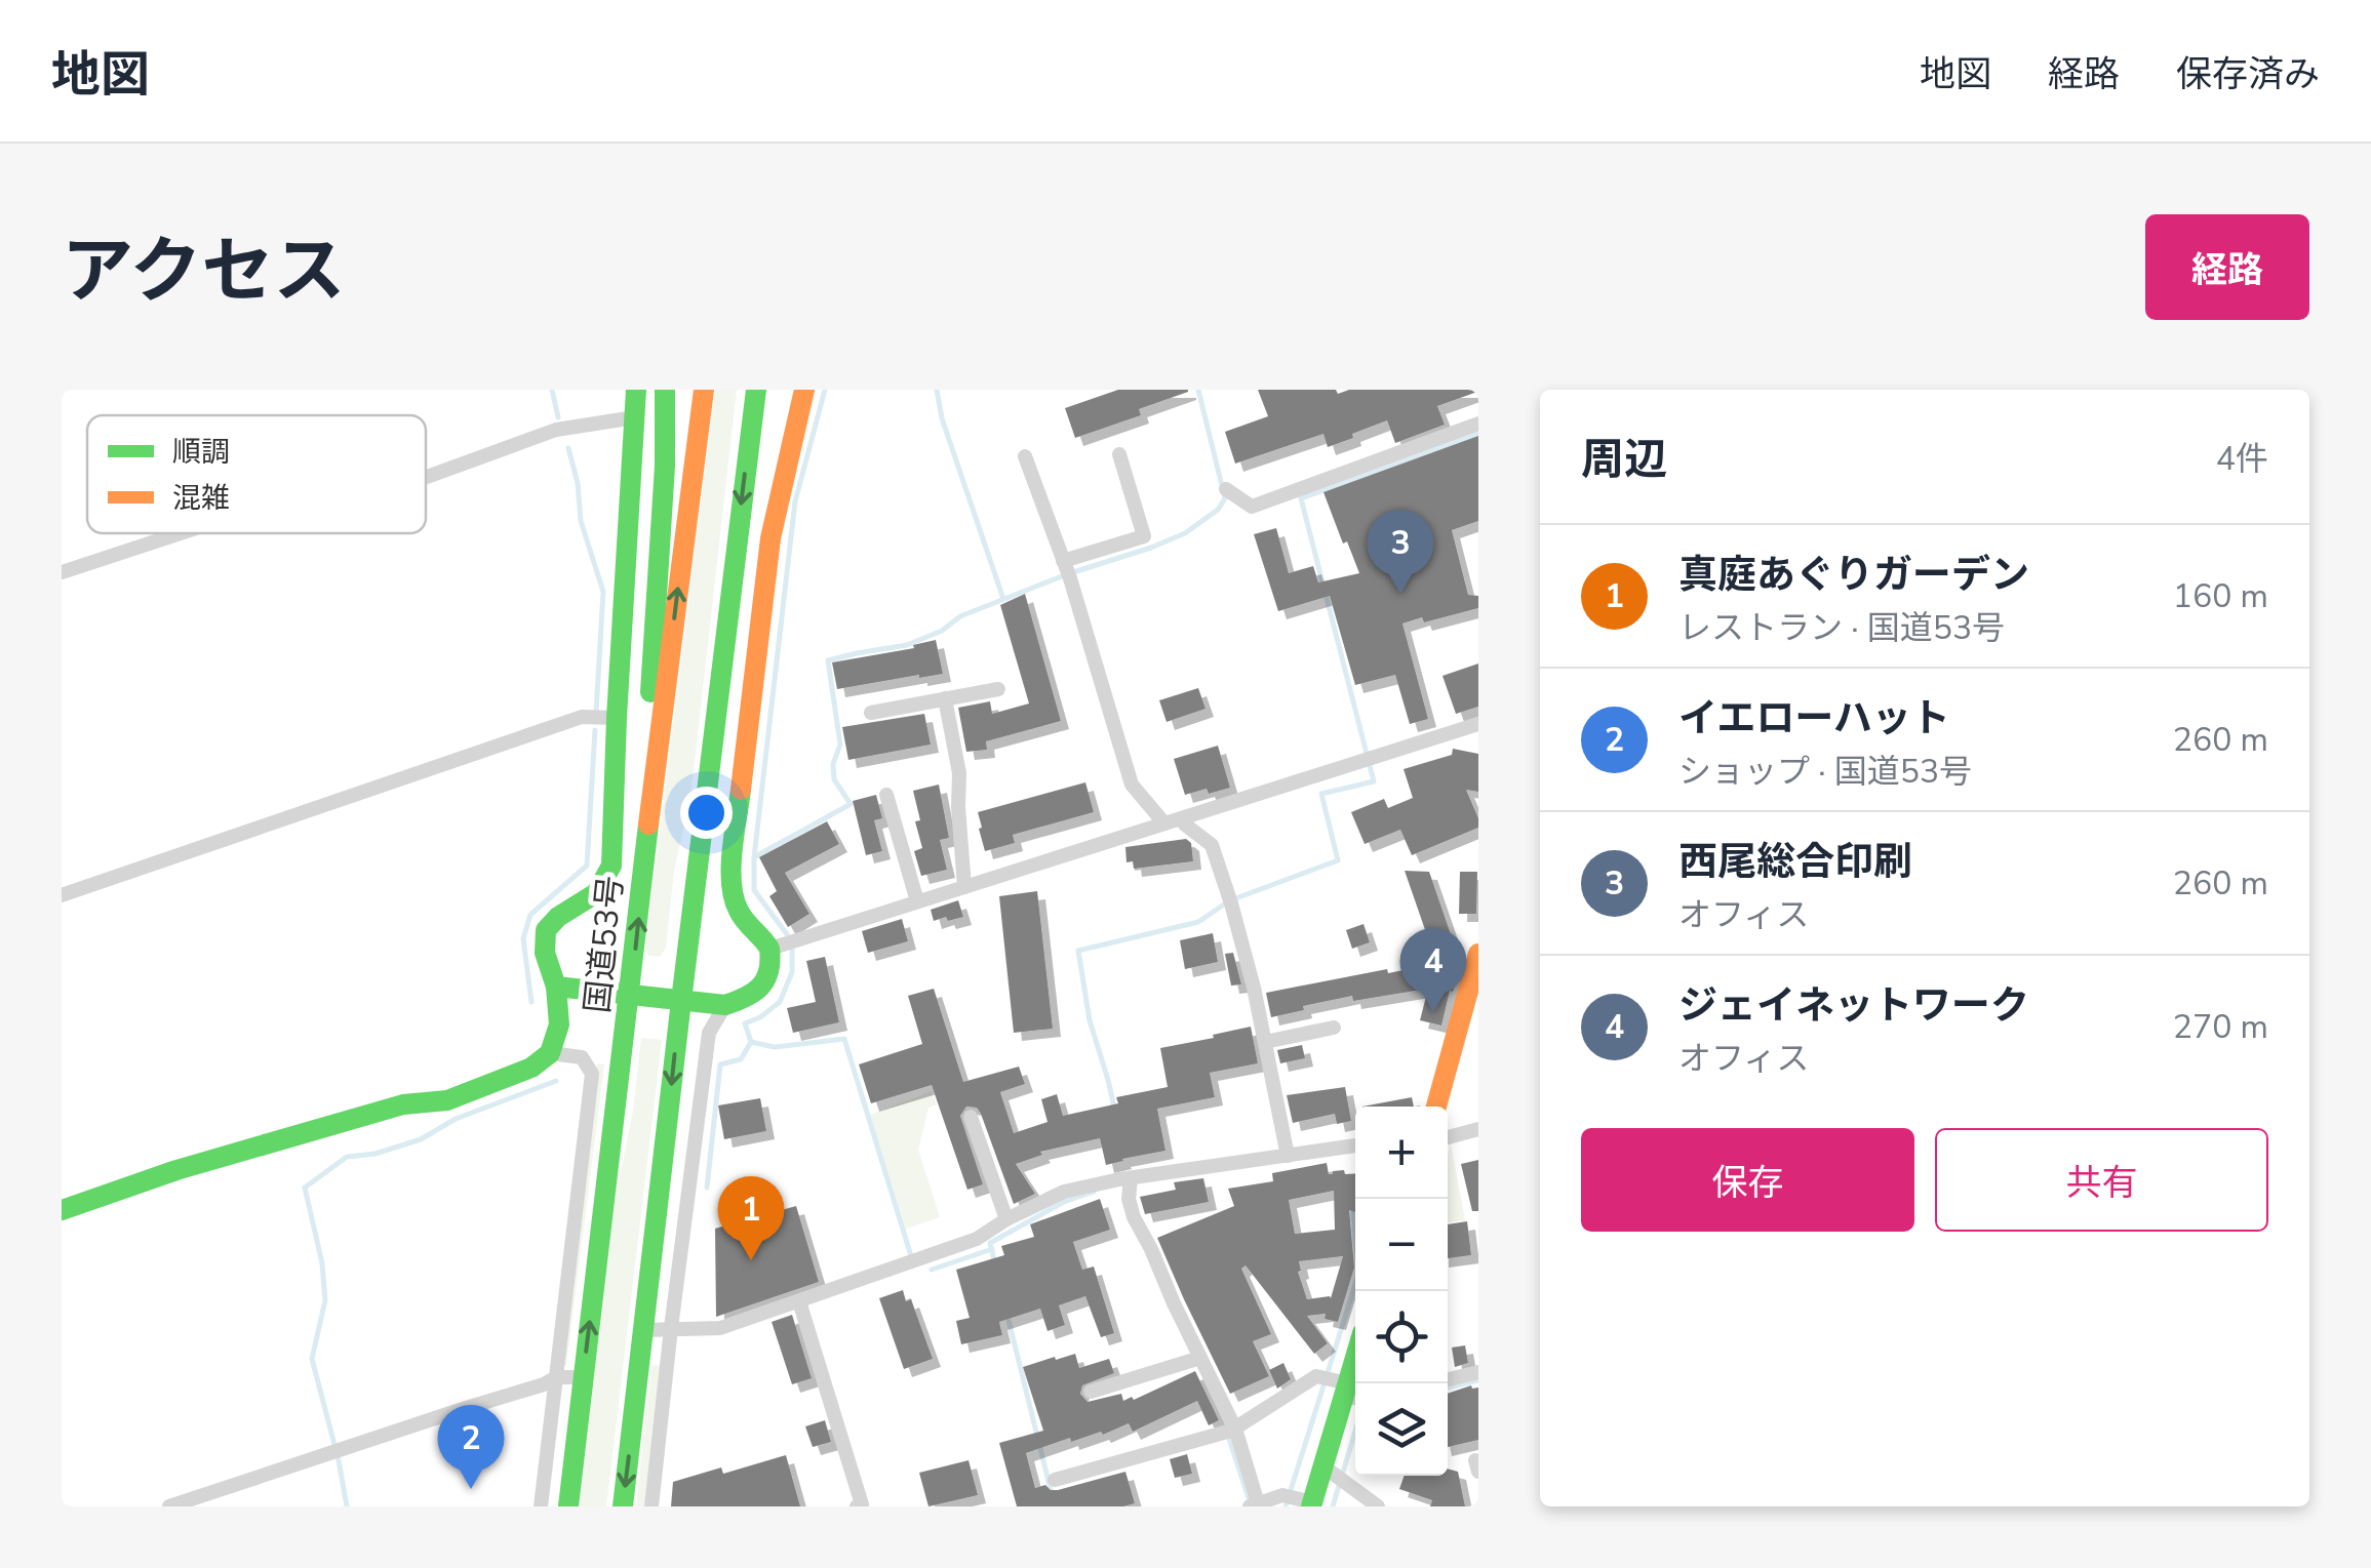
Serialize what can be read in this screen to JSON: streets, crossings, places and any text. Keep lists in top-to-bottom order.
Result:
{
  "streets": {
    "main road": ["国道53号"]
  },
  "legend": ["順調", "混雑"],
  "page": {
    "header": "地図",
    "nav": ["地図", "経路", "保存済み"],
    "title": "アクセス",
    "buttons": [
      "経路",
      ["保存", "共有"]
    ],
    "heading": ["周辺", "4件"],
    "pins": [
      "3",
      "4",
      "1",
      "2"
    ],
    "list": [
      {
        "mark": "1",
        "name": "真庭あぐりガーデン",
        "note": "レストラン · 国道53号",
        "value": "160 m"
      },
      {
        "mark": "2",
        "name": "イエローハット",
        "note": "ショップ · 国道53号",
        "value": "260 m"
      },
      {
        "mark": "3",
        "name": "西尾総合印刷",
        "note": "オフィス",
        "value": "260 m"
      },
      {
        "mark": "4",
        "name": "ジェイネットワーク",
        "note": "オフィス",
        "value": "270 m"
      }
    ],
    "map_buttons": ["+", "−"]
  }
}
